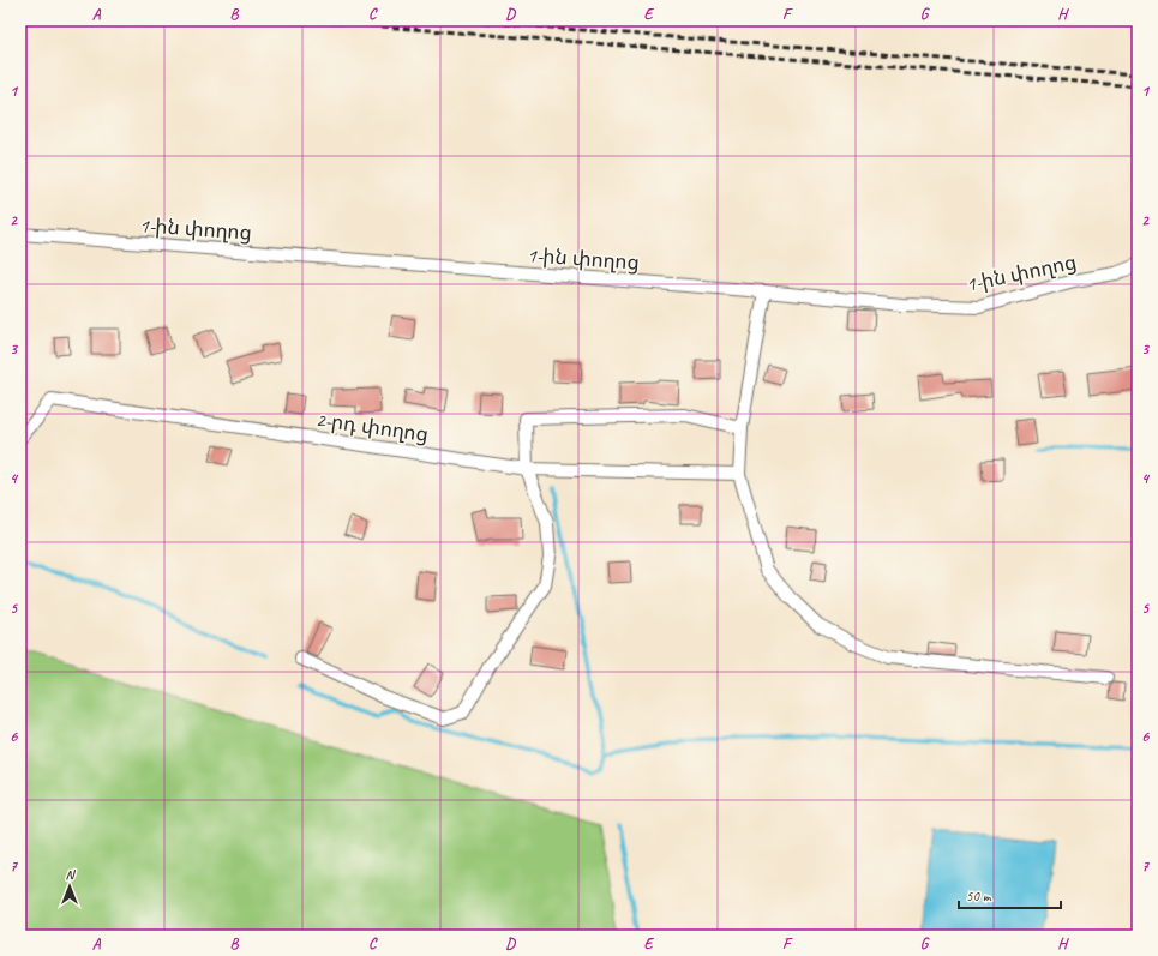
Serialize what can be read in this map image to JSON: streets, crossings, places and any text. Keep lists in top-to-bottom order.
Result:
{
  "streets": {
    "street": ["1-ին փողոց", "2-րդ փողոց"]
  },
  "scale_bar": "50 m",
  "north": "top",
  "grid": {
    "columns": [
      "A",
      "B",
      "C",
      "D",
      "E",
      "F",
      "G",
      "H"
    ],
    "rows": [
      "1",
      "2",
      "3",
      "4",
      "5",
      "6",
      "7"
    ]
  }
}
